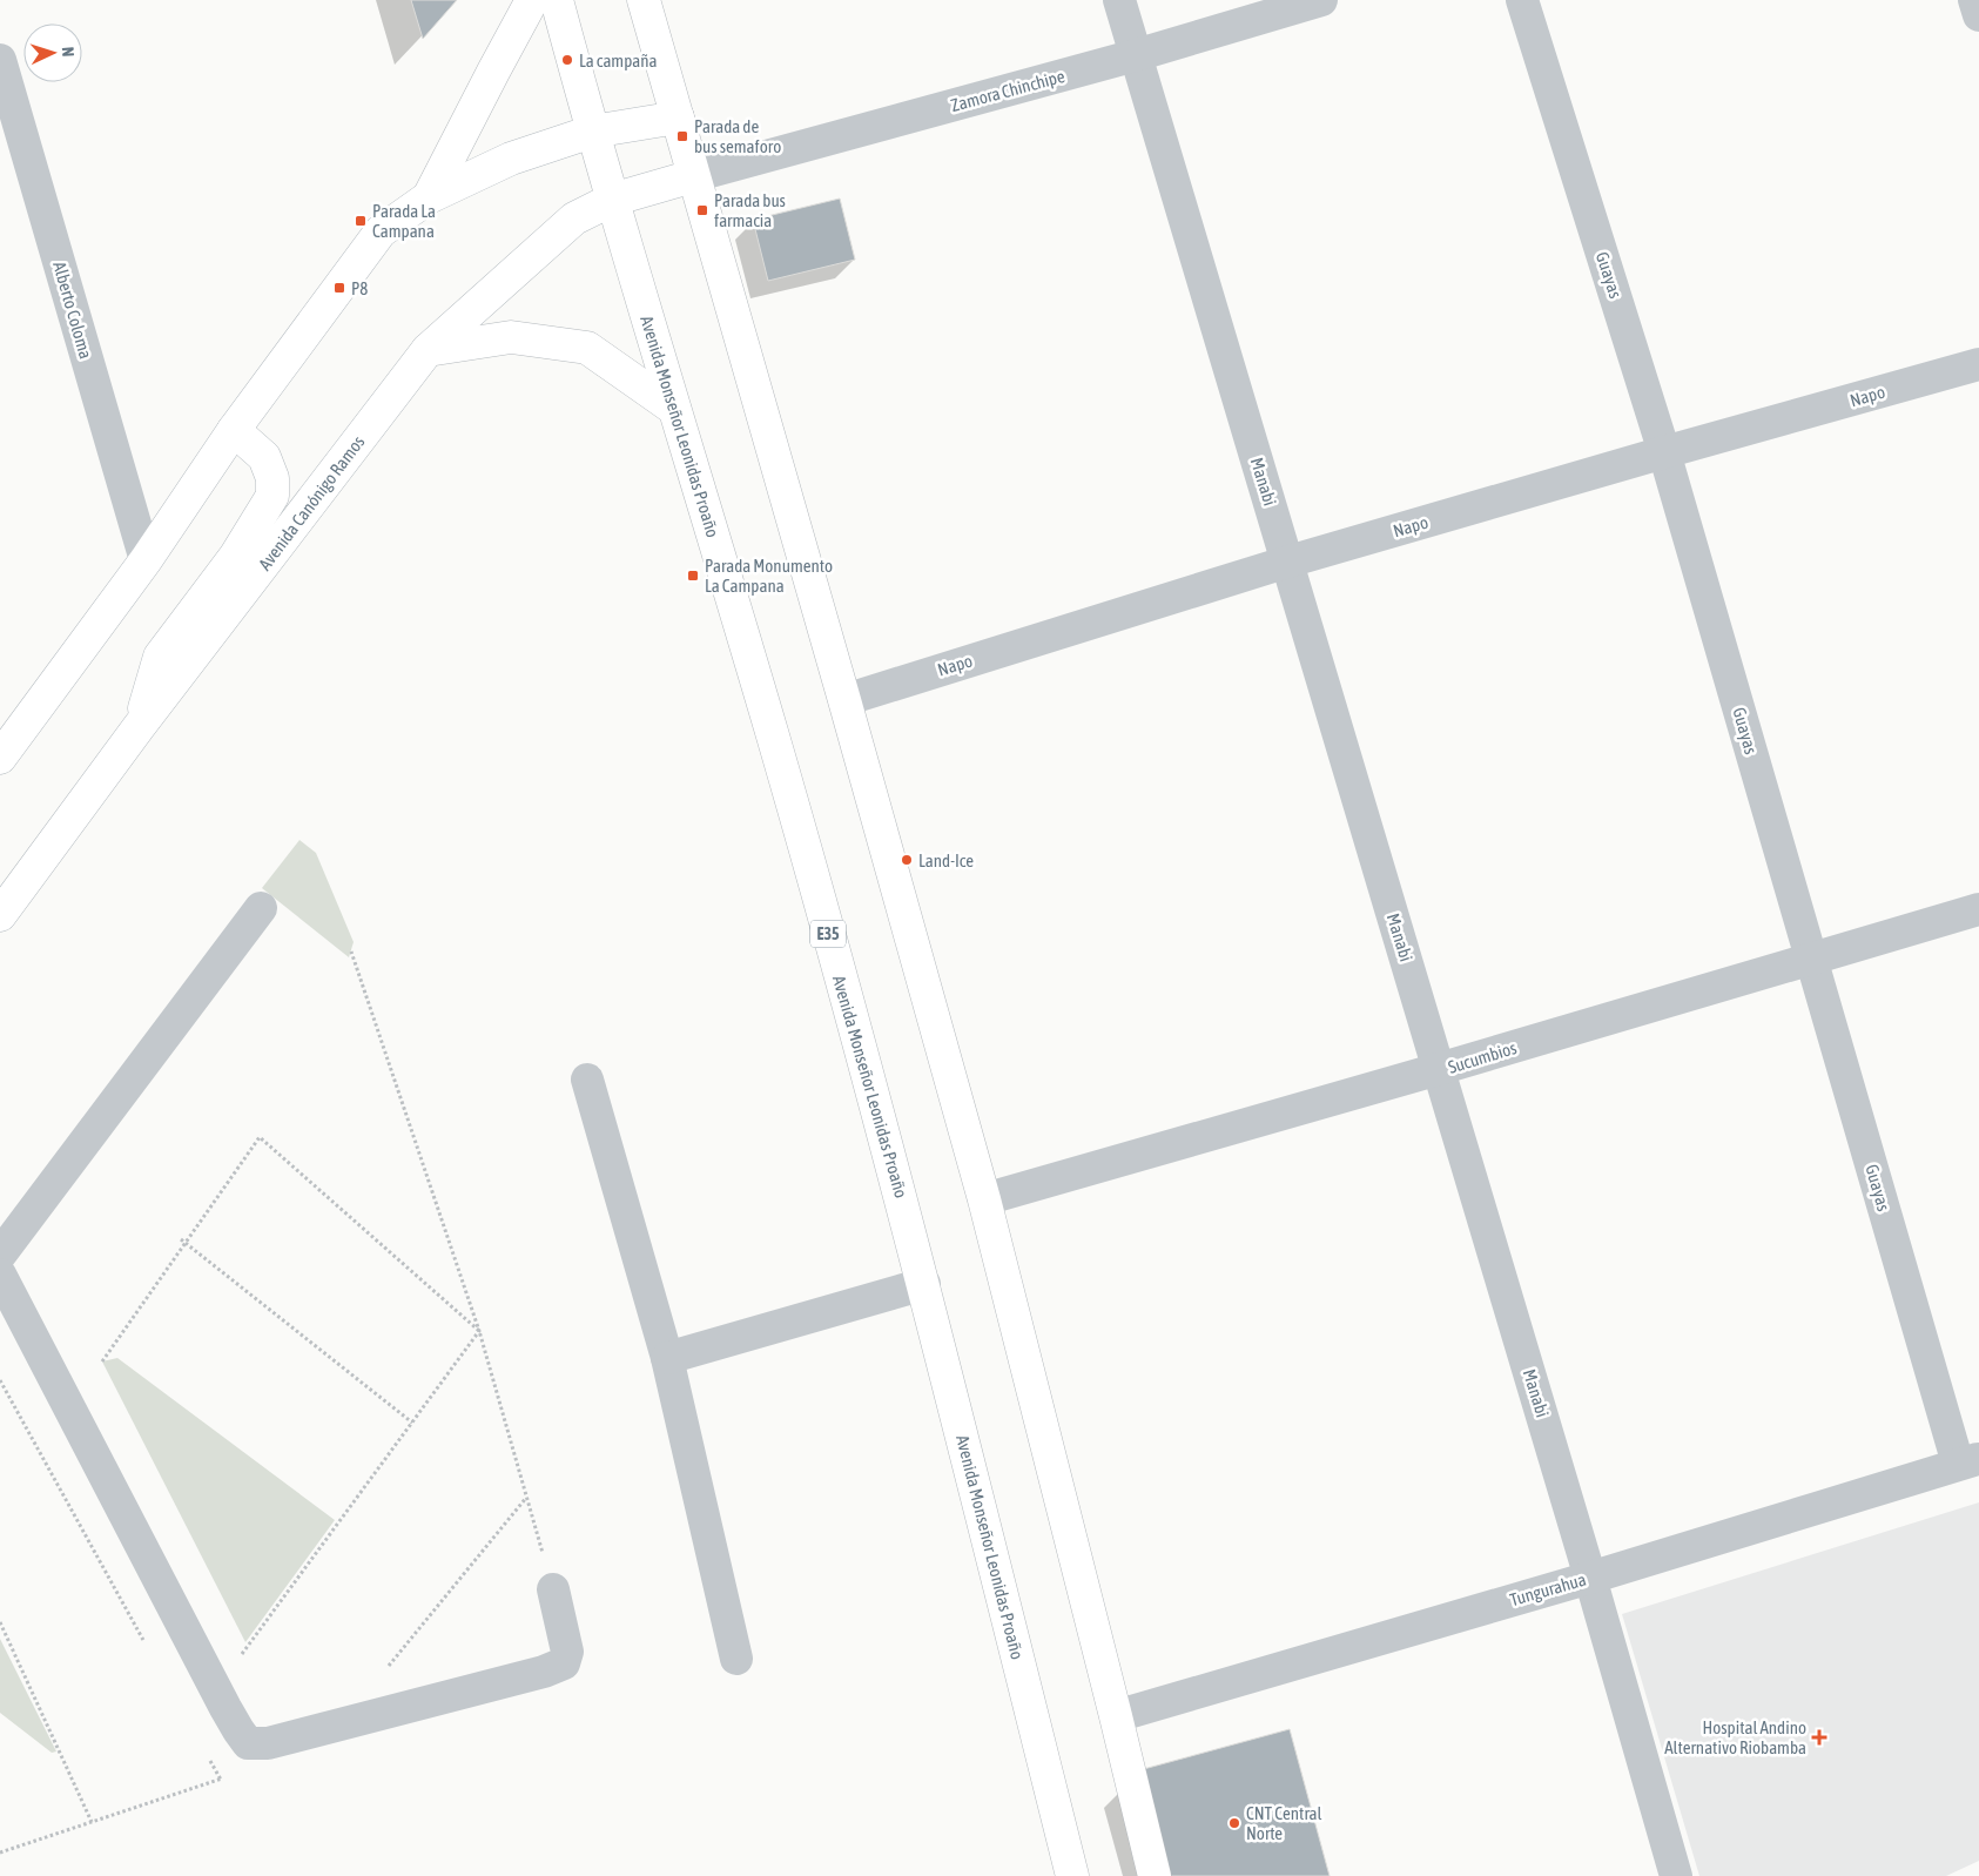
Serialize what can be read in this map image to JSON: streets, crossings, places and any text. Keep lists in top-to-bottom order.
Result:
{
  "streets": {
    "main road": ["Avenida Monseñor Leonidas Proaño", "Avenida Canónigo Ramos", "E35"],
    "street": [
      "Zamora Chinchipe",
      "Guayas",
      "Alberto Coloma",
      "Napo",
      "Manabi",
      "Sucumbios",
      "Tungurahua"
    ]
  },
  "crossings": [
    ["Zamora Chinchipe", "Manabi"],
    ["Zamora Chinchipe", "Avenida Canónigo Ramos"],
    ["Guayas", "Napo"],
    ["Guayas", "Sucumbios"],
    ["Guayas", "Tungurahua"],
    ["Napo", "Manabi"],
    ["Avenida Monseñor Leonidas Proaño", "Avenida Canónigo Ramos"],
    ["Manabi", "Sucumbios"],
    ["Manabi", "Tungurahua"]
  ],
  "places": {
    "other": ["La campaña", "Land-Ice", "CNT Central Norte"],
    "transit": [
      "Parada de bus semaforo",
      "Parada bus farmacia",
      "Parada La Campana",
      "P8",
      "Parada Monumento La Campana"
    ],
    "health": ["Hospital Andino Alternativo Riobamba"]
  },
  "north": "right"
}
